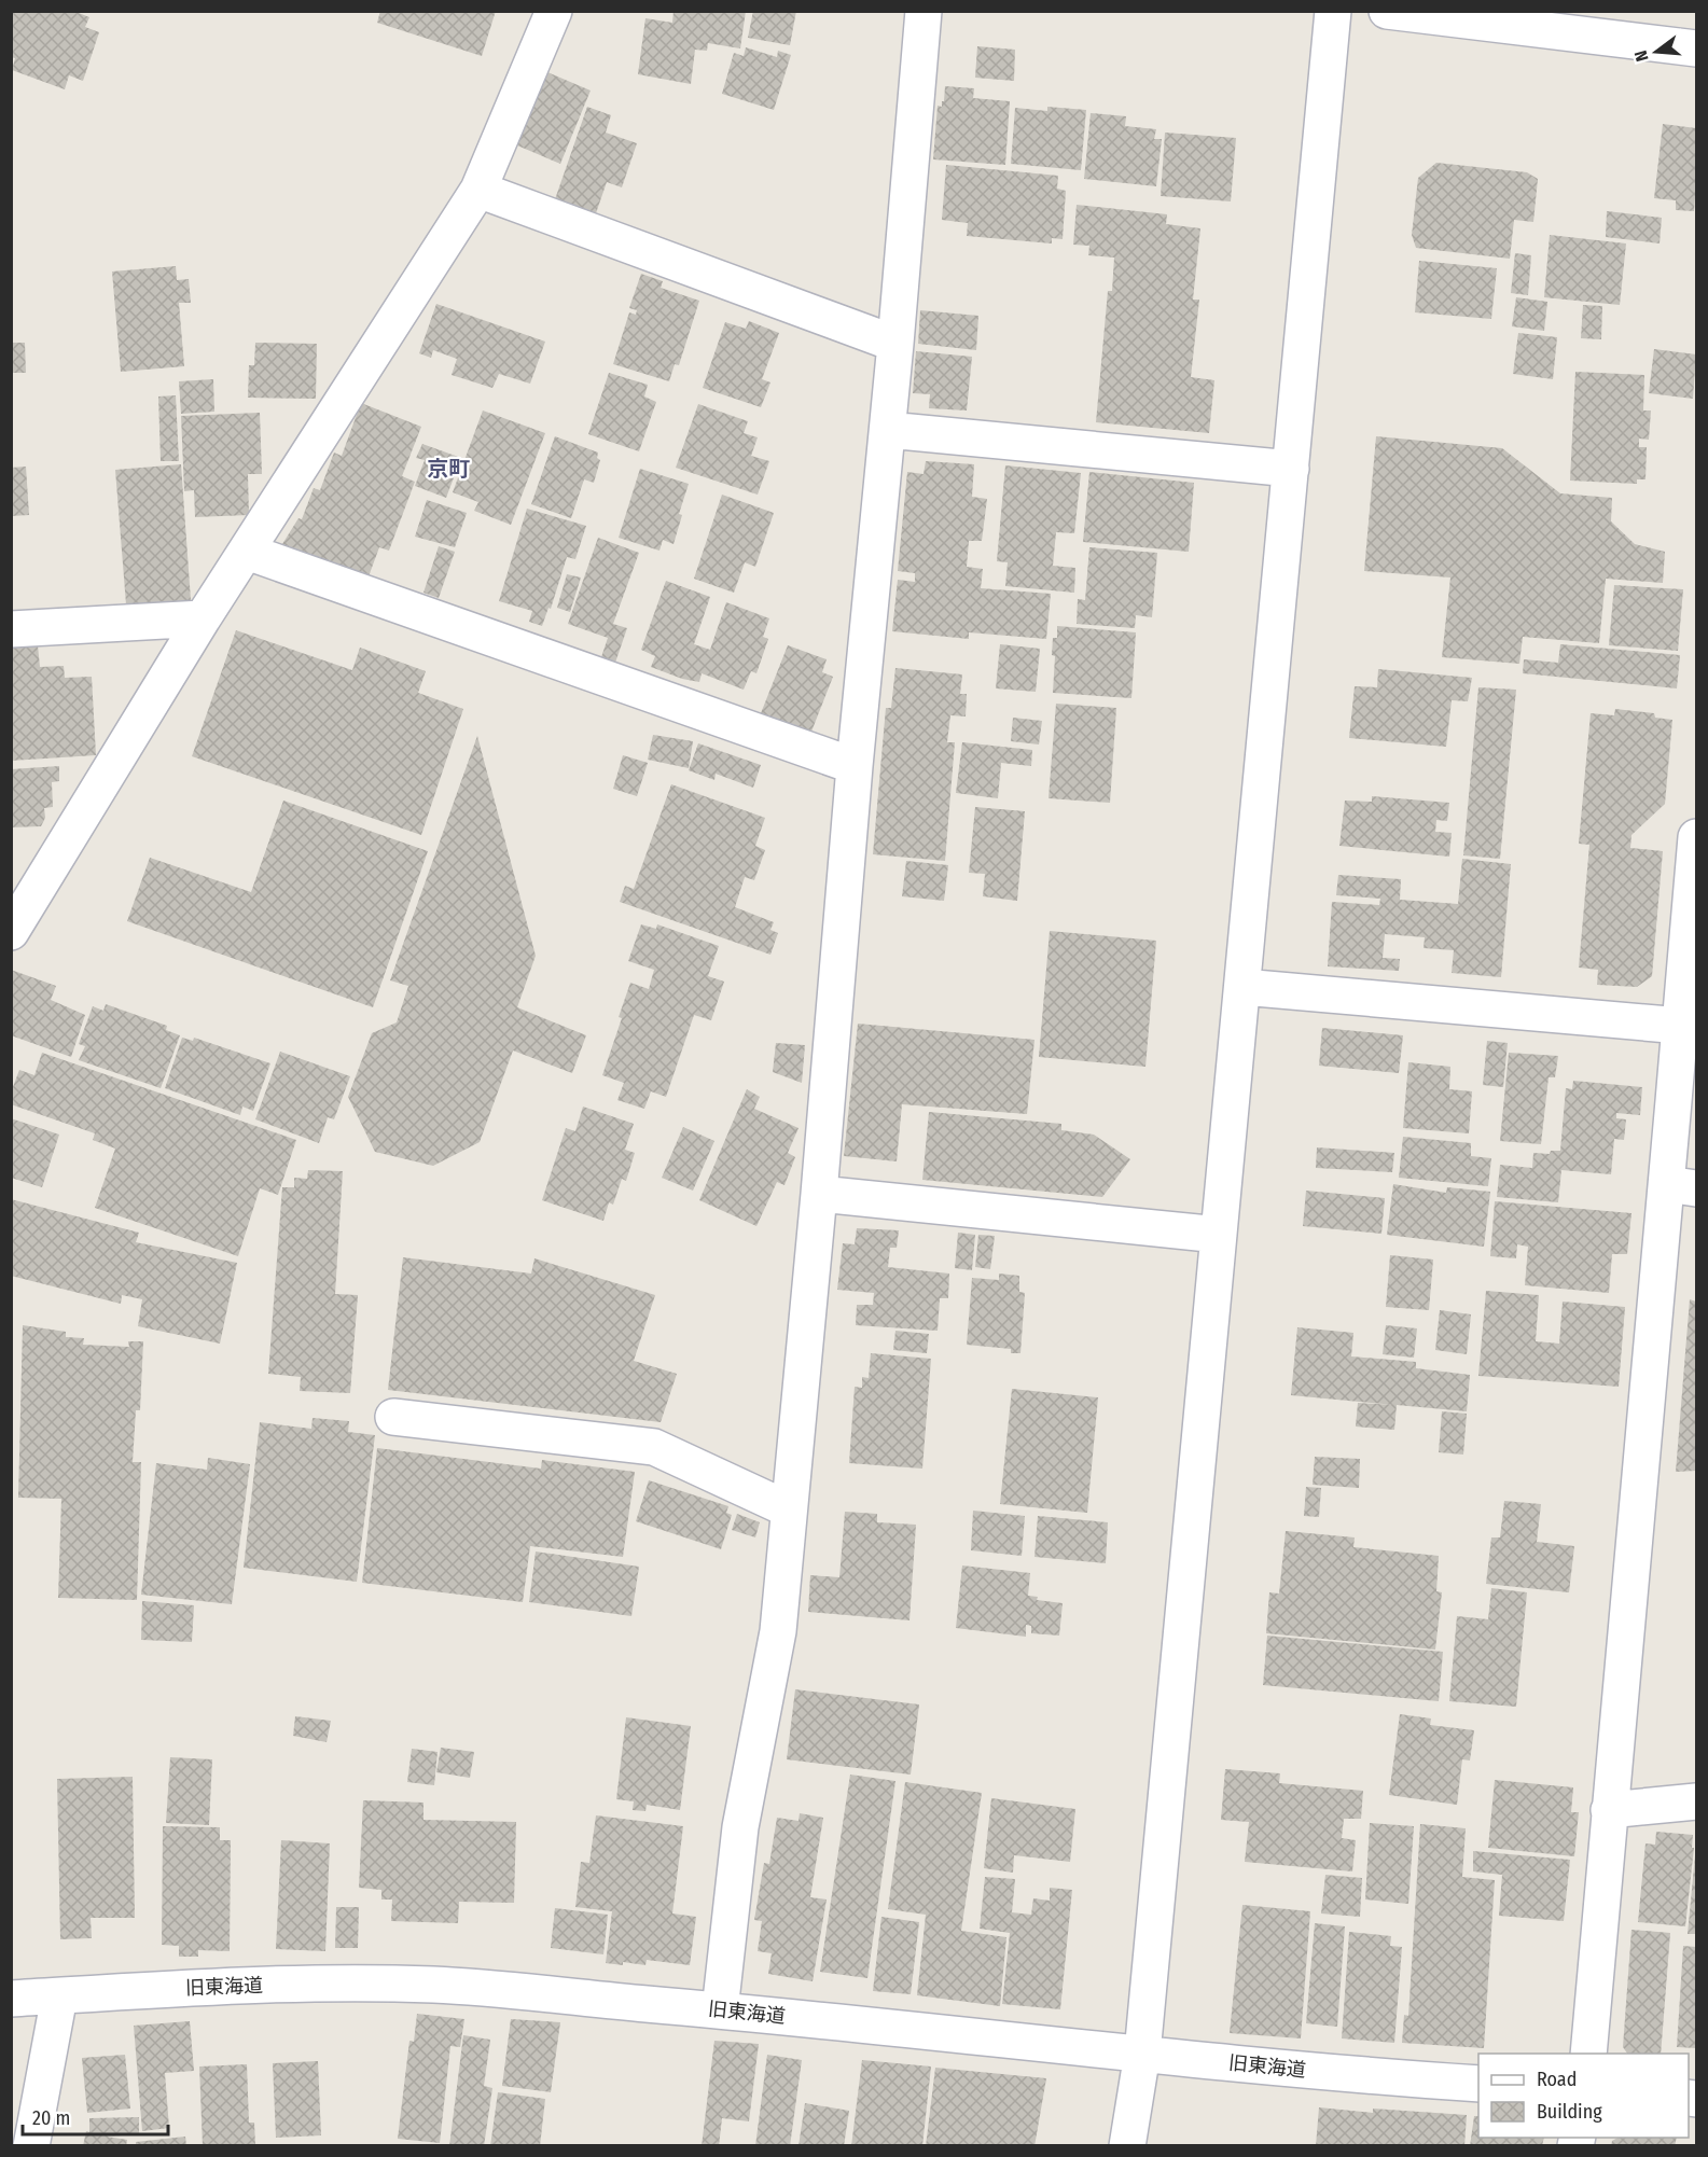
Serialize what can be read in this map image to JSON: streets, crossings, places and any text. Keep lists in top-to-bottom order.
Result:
{
  "streets": {
    "street": ["旧東海道"]
  },
  "districts": ["京町"],
  "legend": ["Road", "Building"],
  "scale_bar": "20 m",
  "north": "left"
}
